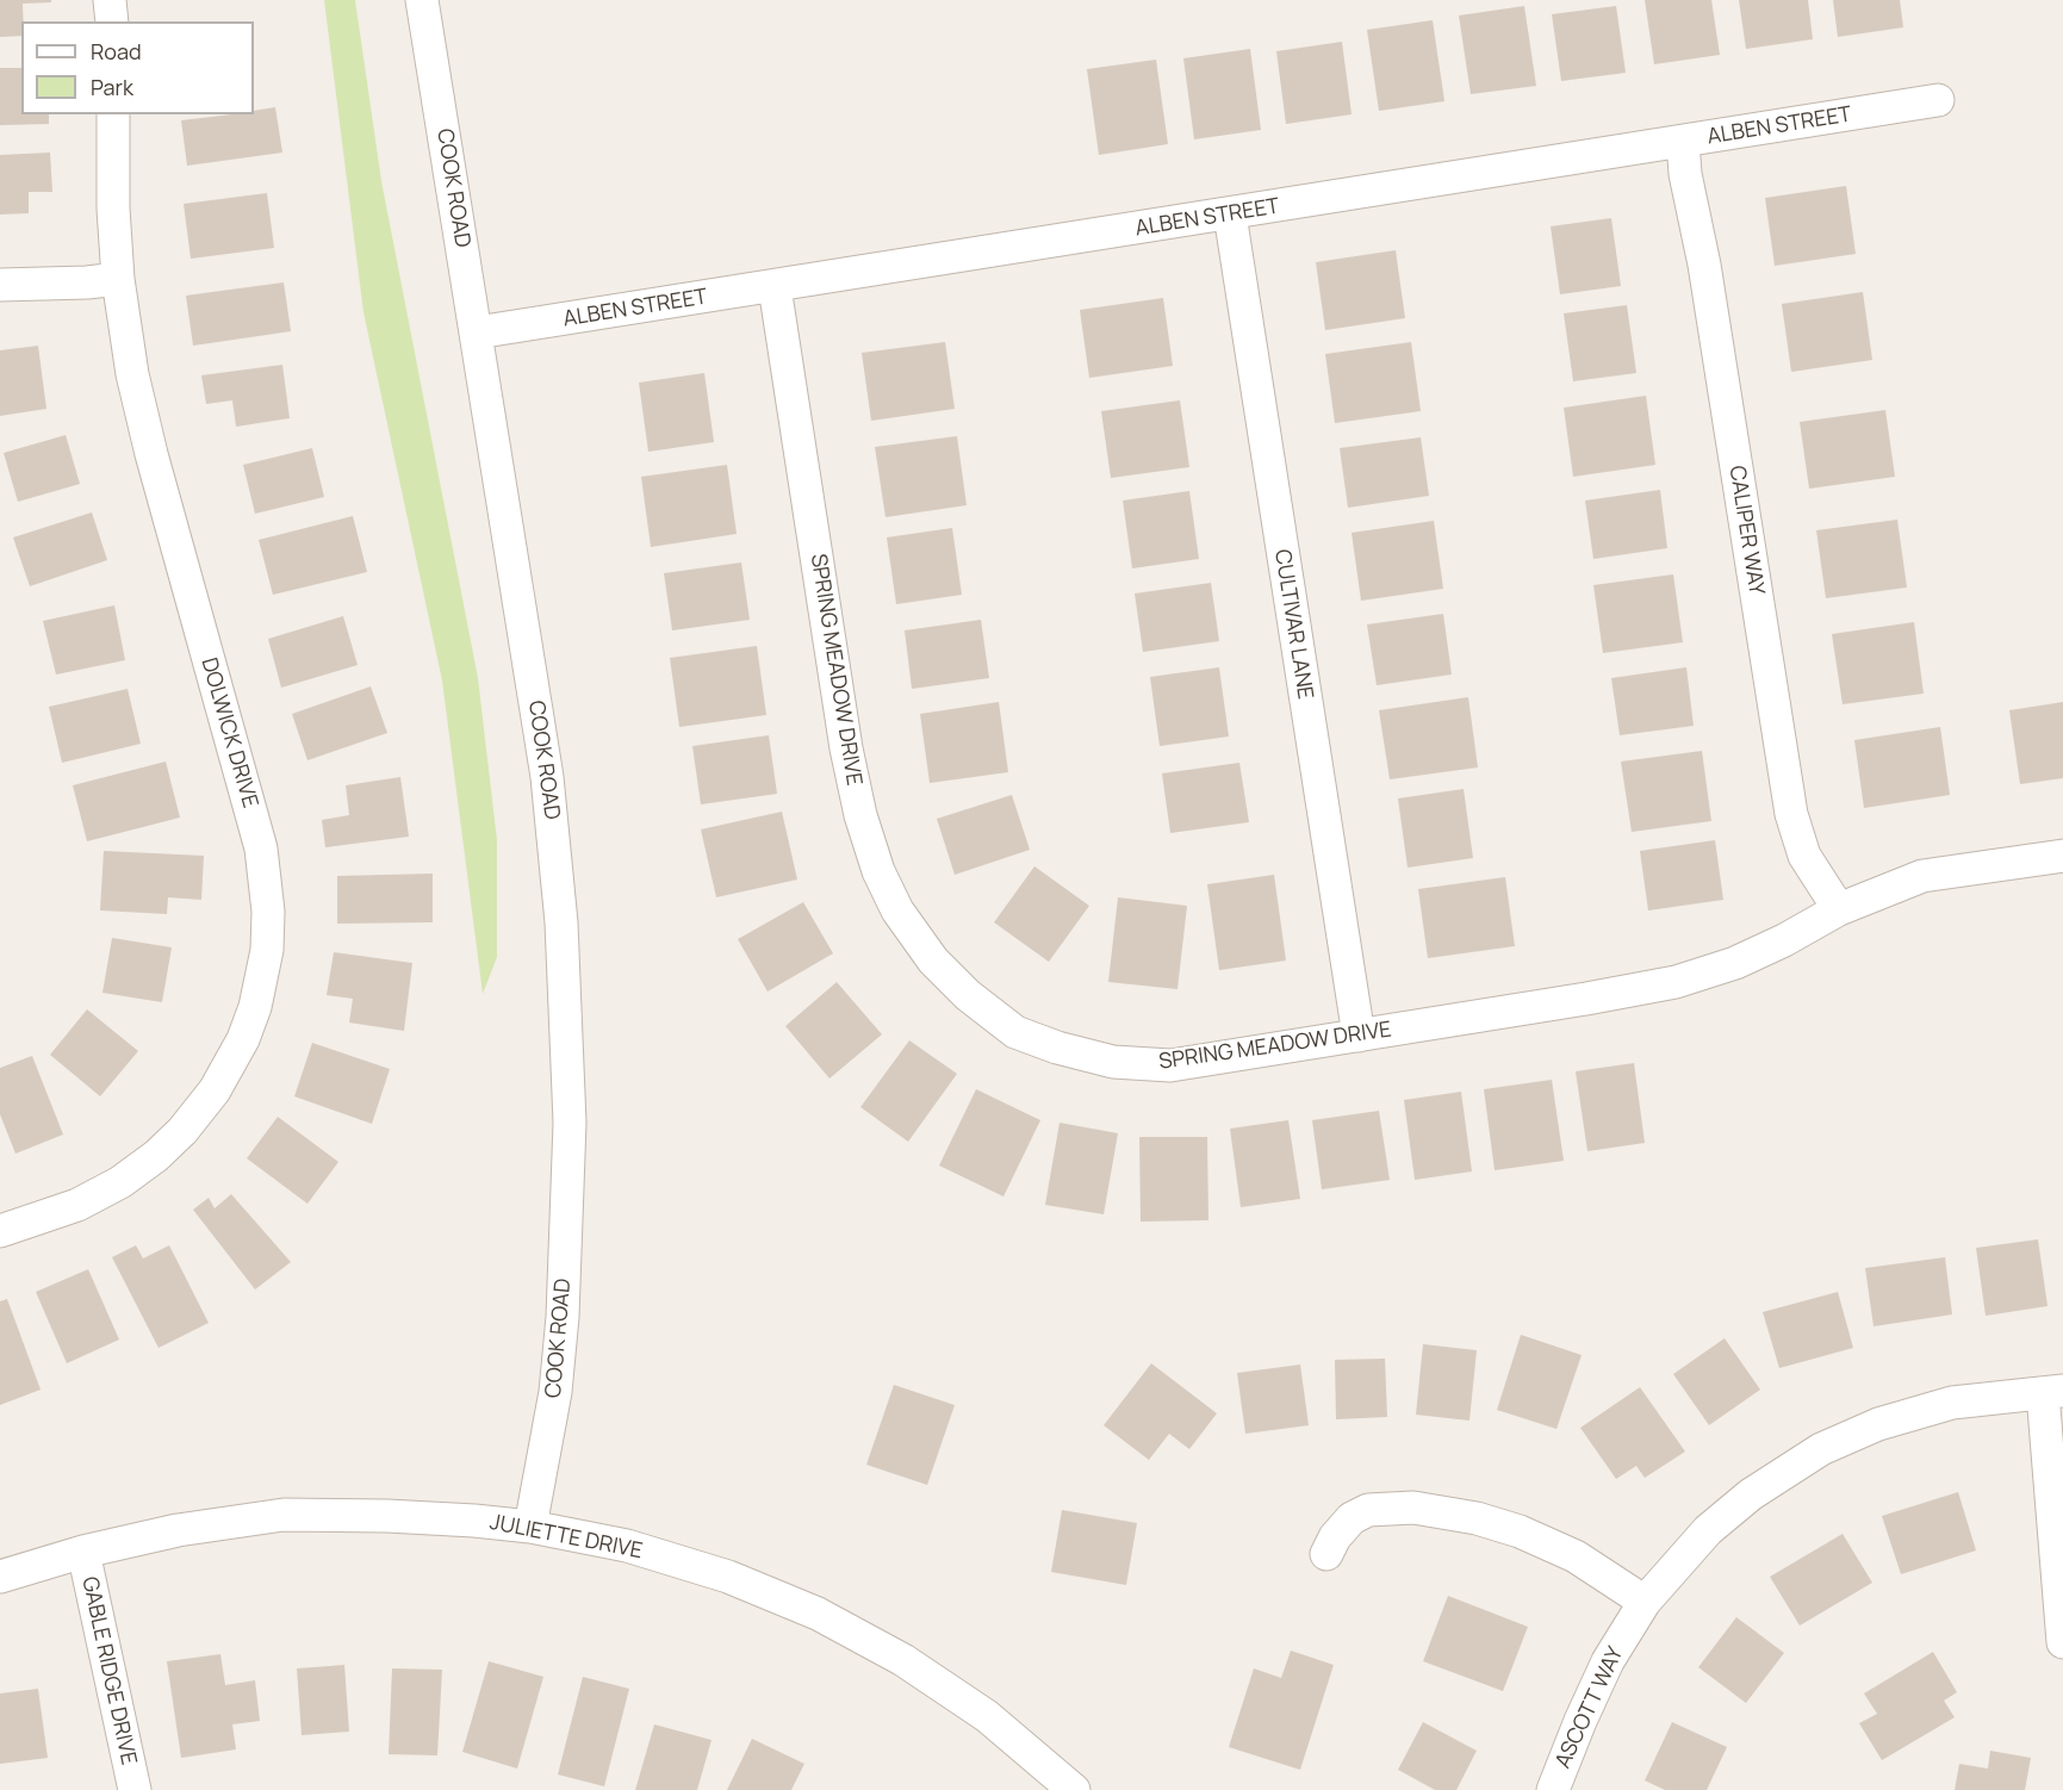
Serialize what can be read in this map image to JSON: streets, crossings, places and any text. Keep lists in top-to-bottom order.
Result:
{
  "streets": {
    "street": [
      "ALBEN STREET",
      "COOK ROAD",
      "CALIPER WAY",
      "CULTIVAR LANE",
      "SPRING MEADOW DRIVE",
      "DOLWICK DRIVE",
      "JULIETTE DRIVE",
      "GABLE RIDGE DRIVE",
      "ASCOTT WAY"
    ]
  },
  "crossings": [
    ["ALBEN STREET", "COOK ROAD"],
    ["ALBEN STREET", "CALIPER WAY"],
    ["ALBEN STREET", "CULTIVAR LANE"],
    ["ALBEN STREET", "SPRING MEADOW DRIVE"],
    ["COOK ROAD", "JULIETTE DRIVE"],
    ["CALIPER WAY", "SPRING MEADOW DRIVE"],
    ["CULTIVAR LANE", "SPRING MEADOW DRIVE"],
    ["JULIETTE DRIVE", "GABLE RIDGE DRIVE"]
  ],
  "legend": ["Road", "Park"]
}
